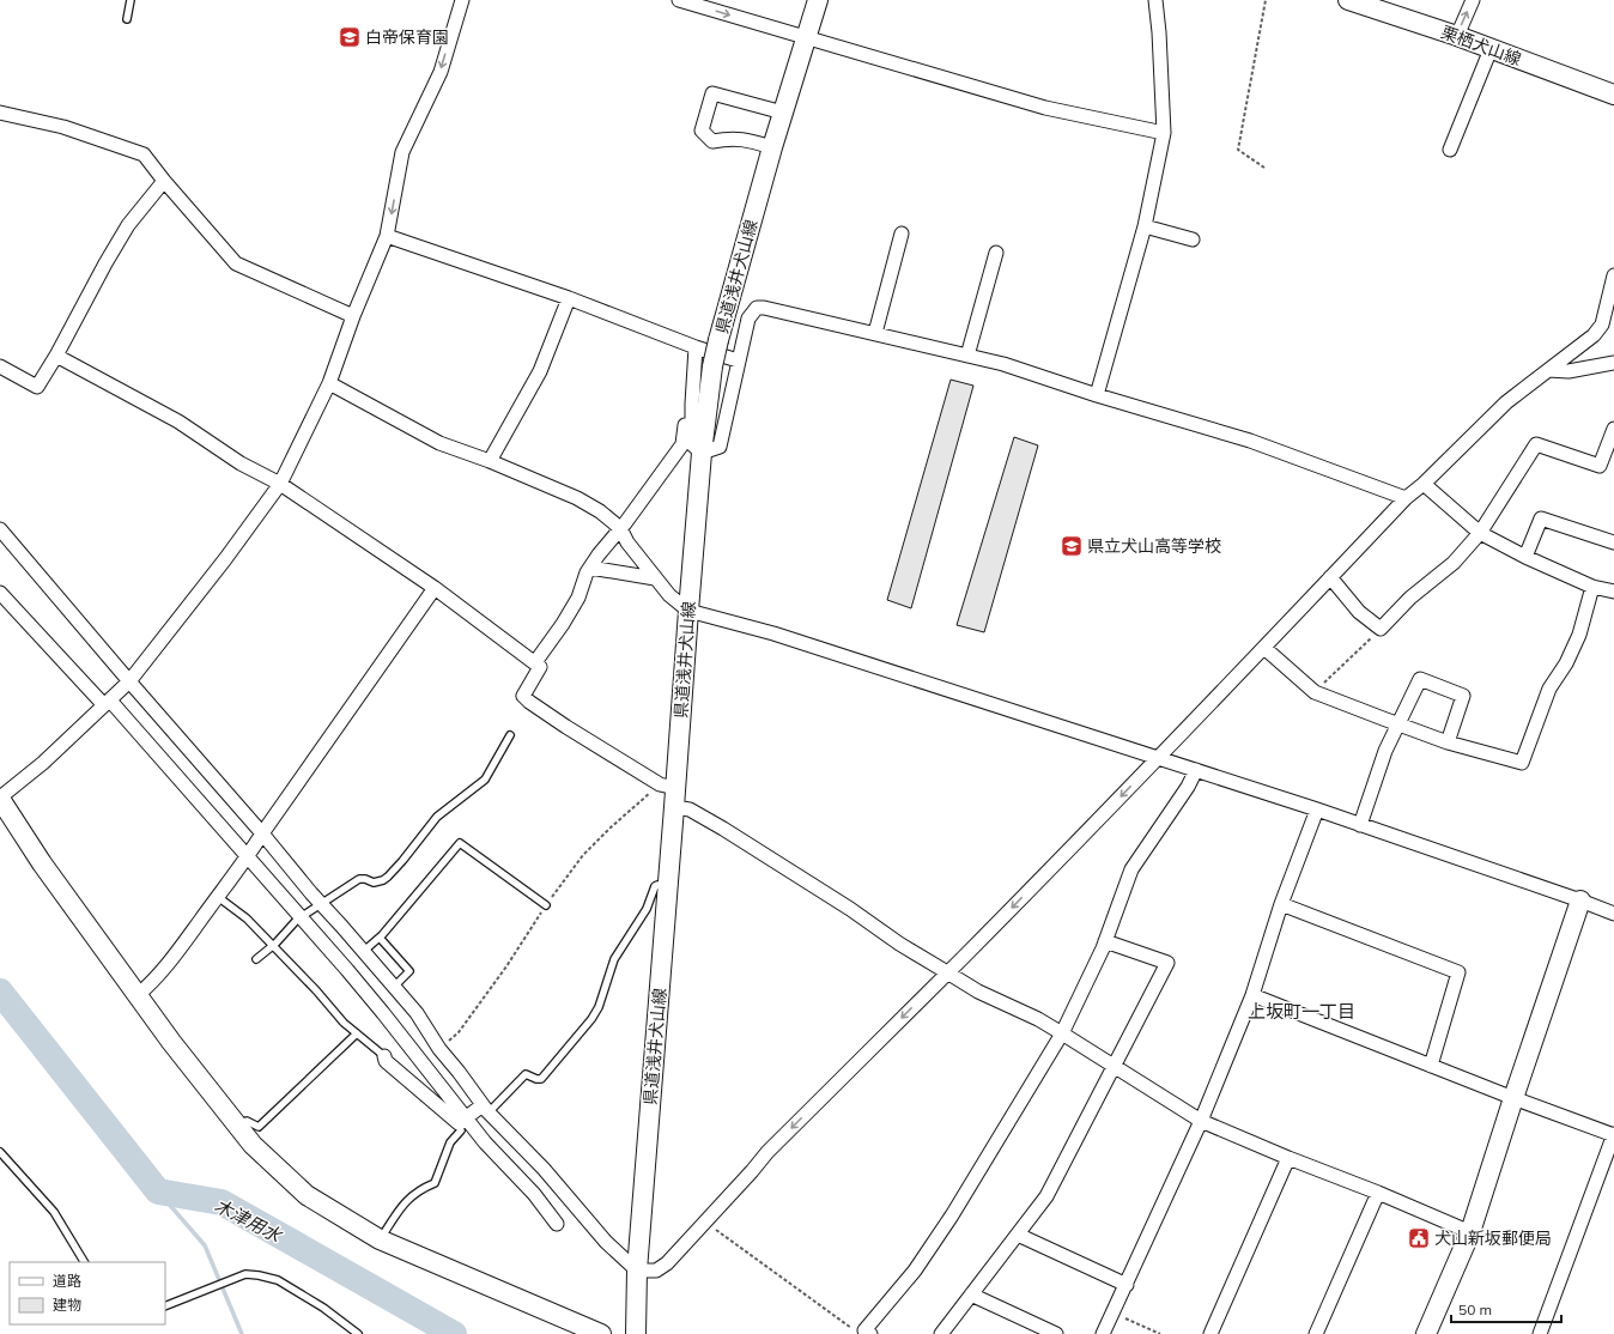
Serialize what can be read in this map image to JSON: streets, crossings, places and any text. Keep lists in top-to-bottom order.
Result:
{
  "streets": {
    "main road": ["栗栖犬山線", "県道浅井犬山線"]
  },
  "districts": ["上坂町一丁目"],
  "water": ["木津用水"],
  "places": {
    "school or university": ["白帝保育園", "県立犬山高等学校"],
    "public building": ["犬山新坂郵便局"]
  },
  "legend": ["道路", "建物"],
  "scale_bar": "50 m"
}
